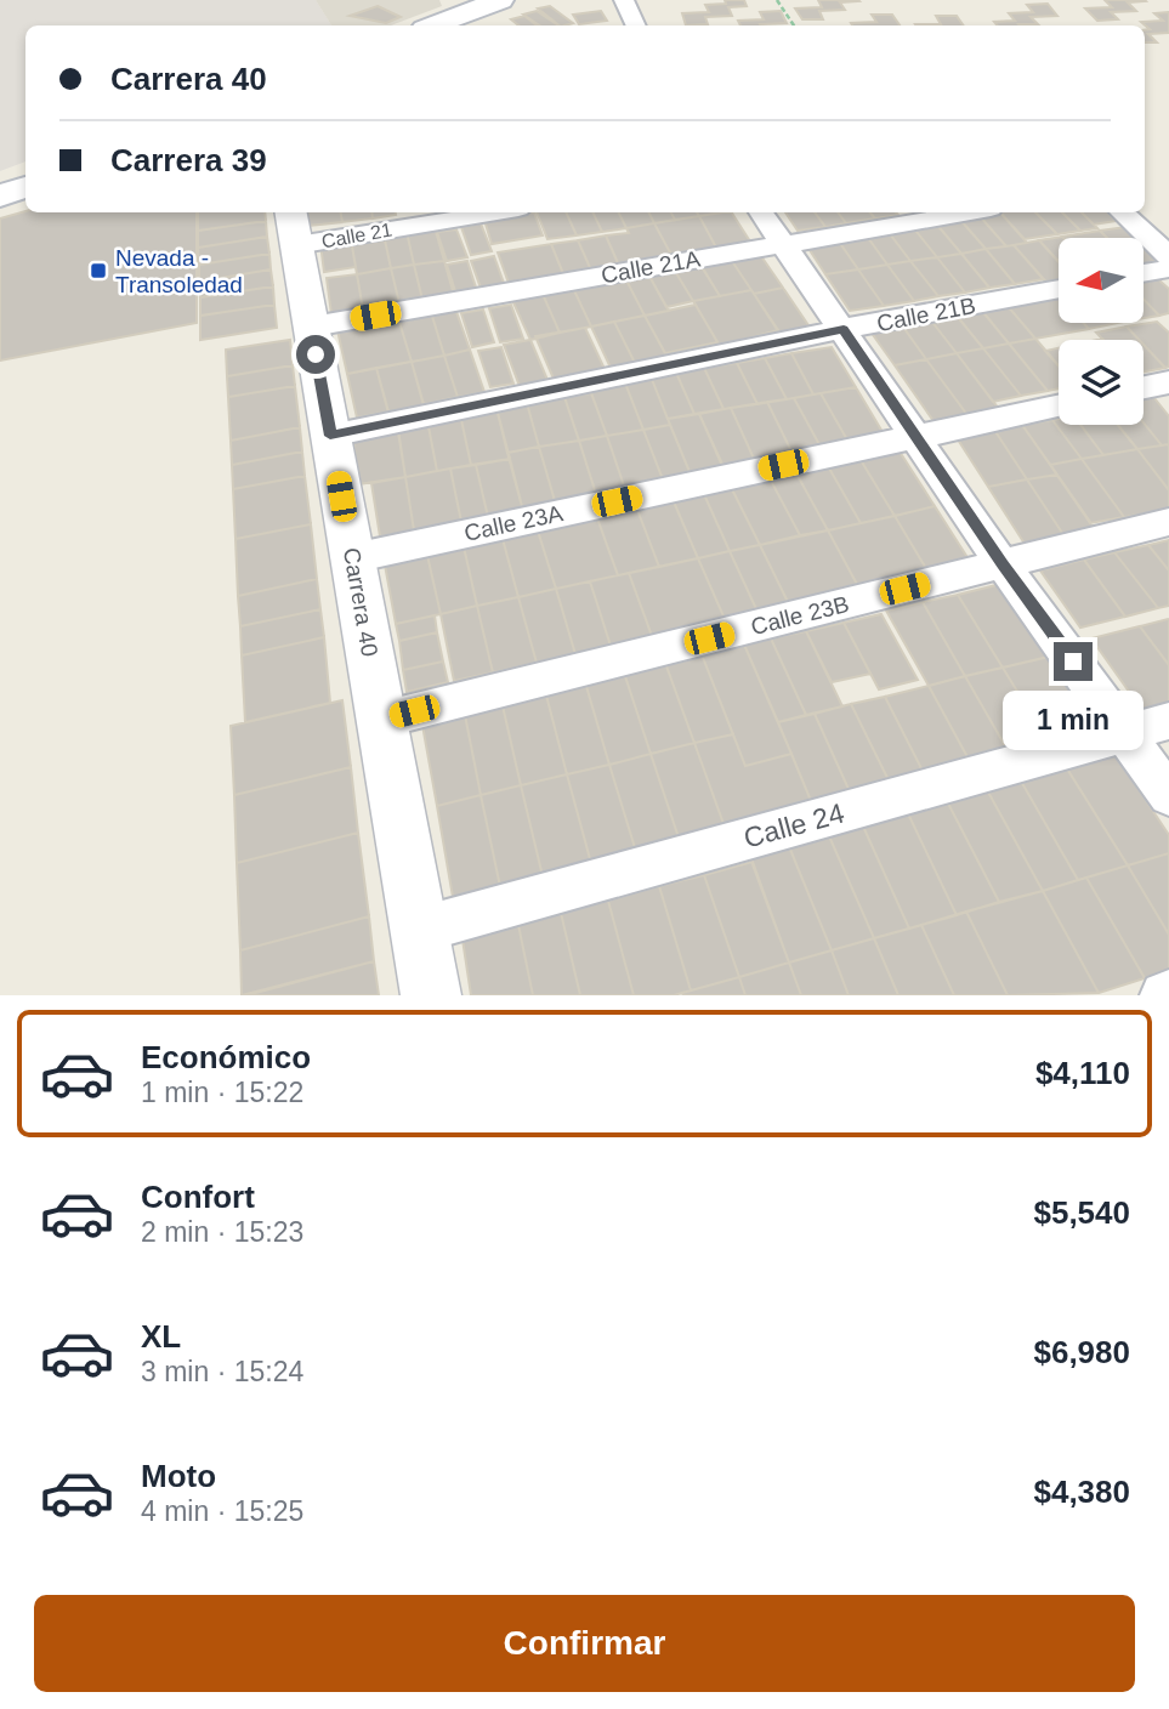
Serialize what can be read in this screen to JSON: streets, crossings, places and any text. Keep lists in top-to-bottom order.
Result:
{
  "streets": {
    "street": [
      "Calle 21",
      "Calle 21A",
      "Calle 21B",
      "Calle 23A",
      "Carrera 40",
      "Calle 23B",
      "Calle 24"
    ]
  },
  "crossings": [
    ["Calle 21", "Carrera 40"],
    ["Calle 21A", "Carrera 40"],
    ["Calle 21B", "Carrera 40"],
    ["Calle 23A", "Carrera 40"],
    ["Carrera 40", "Calle 23B"],
    ["Carrera 40", "Calle 24"]
  ],
  "places": {
    "transit": ["Nevada - Transoledad"]
  },
  "north": "left",
  "page": {
    "banner": ["Carrera 40", "Carrera 39"],
    "bubble": "1 min",
    "list": [
      {
        "name": "Económico",
        "note": "1 min · 15:22",
        "value": "$4,110"
      },
      {
        "name": "Confort",
        "note": "2 min · 15:23",
        "value": "$5,540"
      },
      {
        "name": "XL",
        "note": "3 min · 15:24",
        "value": "$6,980"
      },
      {
        "name": "Moto",
        "note": "4 min · 15:25",
        "value": "$4,380"
      }
    ],
    "buttons": "Confirmar"
  }
}
